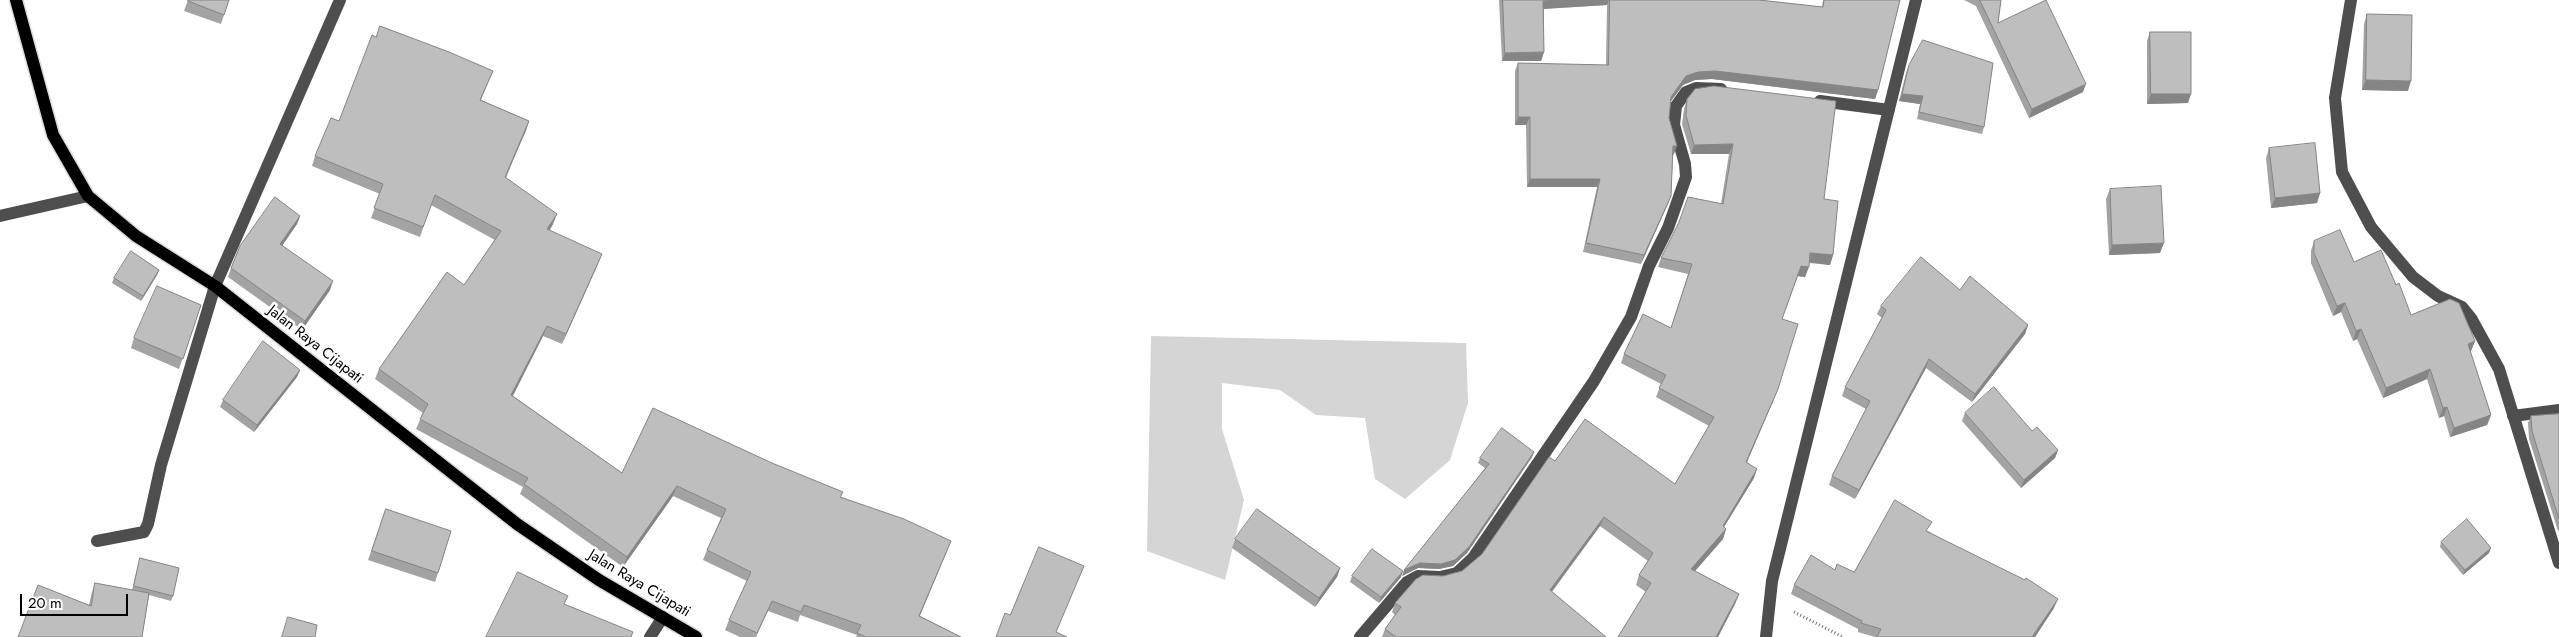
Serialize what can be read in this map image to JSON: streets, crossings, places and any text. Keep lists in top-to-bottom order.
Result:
{
  "streets": {
    "main road": ["Jalan Raya Cijapati"]
  },
  "scale_bar": "20 m"
}
